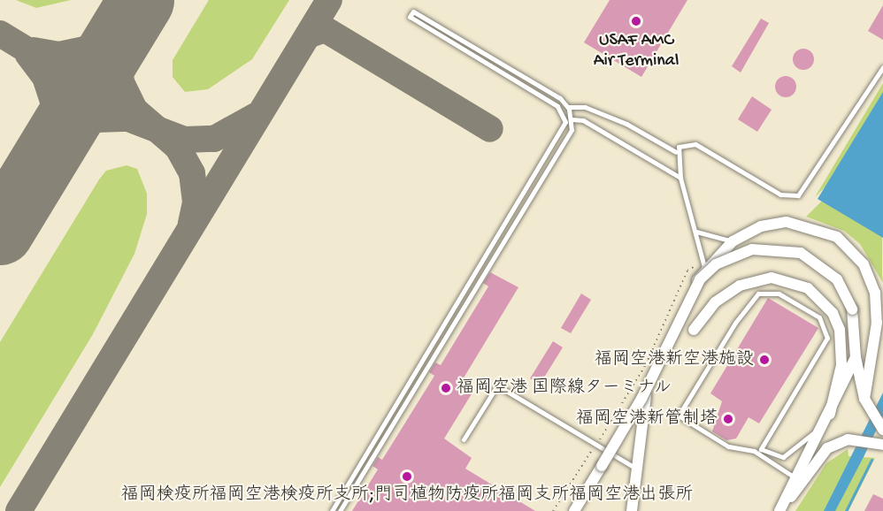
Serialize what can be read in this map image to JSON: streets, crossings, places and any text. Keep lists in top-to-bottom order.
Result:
{
  "places": [
    "USAF AMC Air Terminal",
    "福岡空港新空港施設",
    "福岡空港 国際線ターミナル",
    "福岡空港新管制塔",
    "福岡検疫所福岡空港検疫所支所;門司植物防疫所福岡支所福岡空港出張所"
  ]
}
